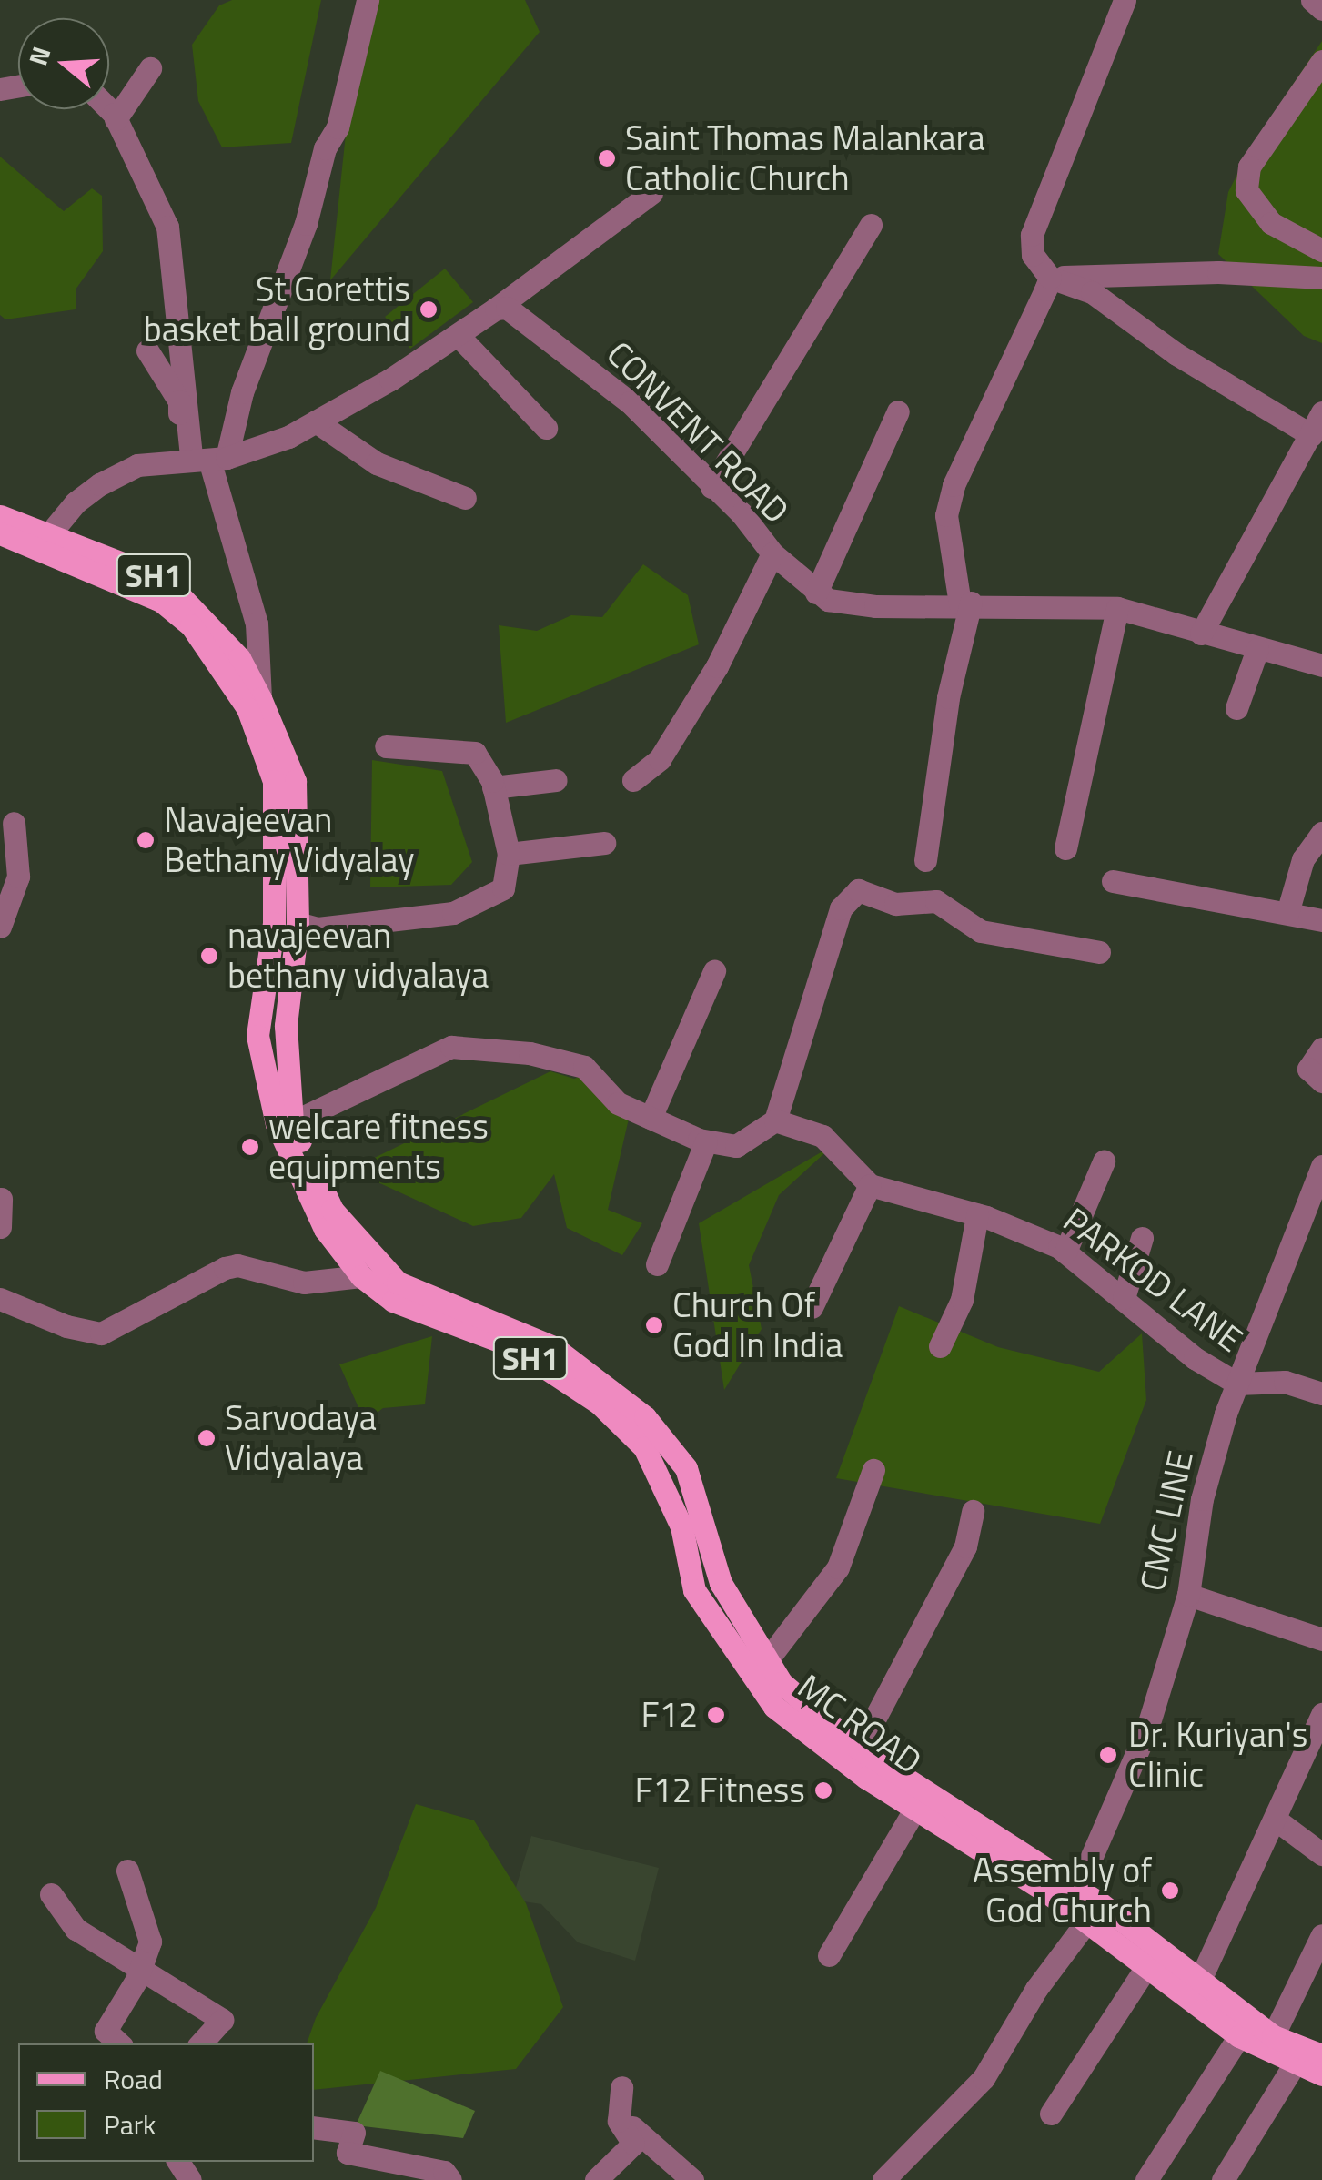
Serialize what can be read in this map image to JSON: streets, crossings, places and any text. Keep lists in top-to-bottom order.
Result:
{
  "streets": {
    "main road": ["SH1", "MC ROAD"],
    "street": ["CONVENT ROAD", "PARKOD LANE", "CMC LINE"]
  },
  "crossings": [
    ["PARKOD LANE", "CMC LINE"],
    ["CMC LINE", "MC ROAD"]
  ],
  "places": [
    "Saint Thomas Malankara Catholic Church",
    "St Gorettis basket ball ground",
    "Navajeevan Bethany Vidyalay",
    "navajeevan bethany vidyalaya",
    "welcare fitness equipments",
    "Church Of God In India",
    "Sarvodaya Vidyalaya",
    "F12",
    "Dr. Kuriyan's Clinic",
    "F12 Fitness",
    "Assembly of God Church"
  ],
  "legend": ["Road", "Park"],
  "north": "left"
}
